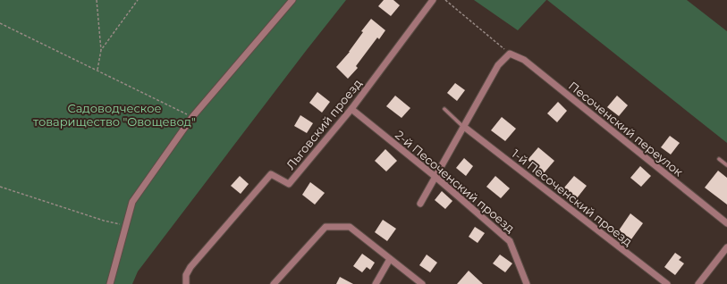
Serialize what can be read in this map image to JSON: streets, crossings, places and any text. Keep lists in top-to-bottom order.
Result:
{
  "streets": {
    "street": [
      "Льговский проезд",
      "Песоченский переулок",
      "2-й Песоченский проезд",
      "1-й Песоченский проезд"
    ]
  },
  "crossings": [
    ["Льговский проезд", "2-й Песоченский проезд"]
  ],
  "parks": ["Садоводческое товарищество \"Овощевод\""]
}
